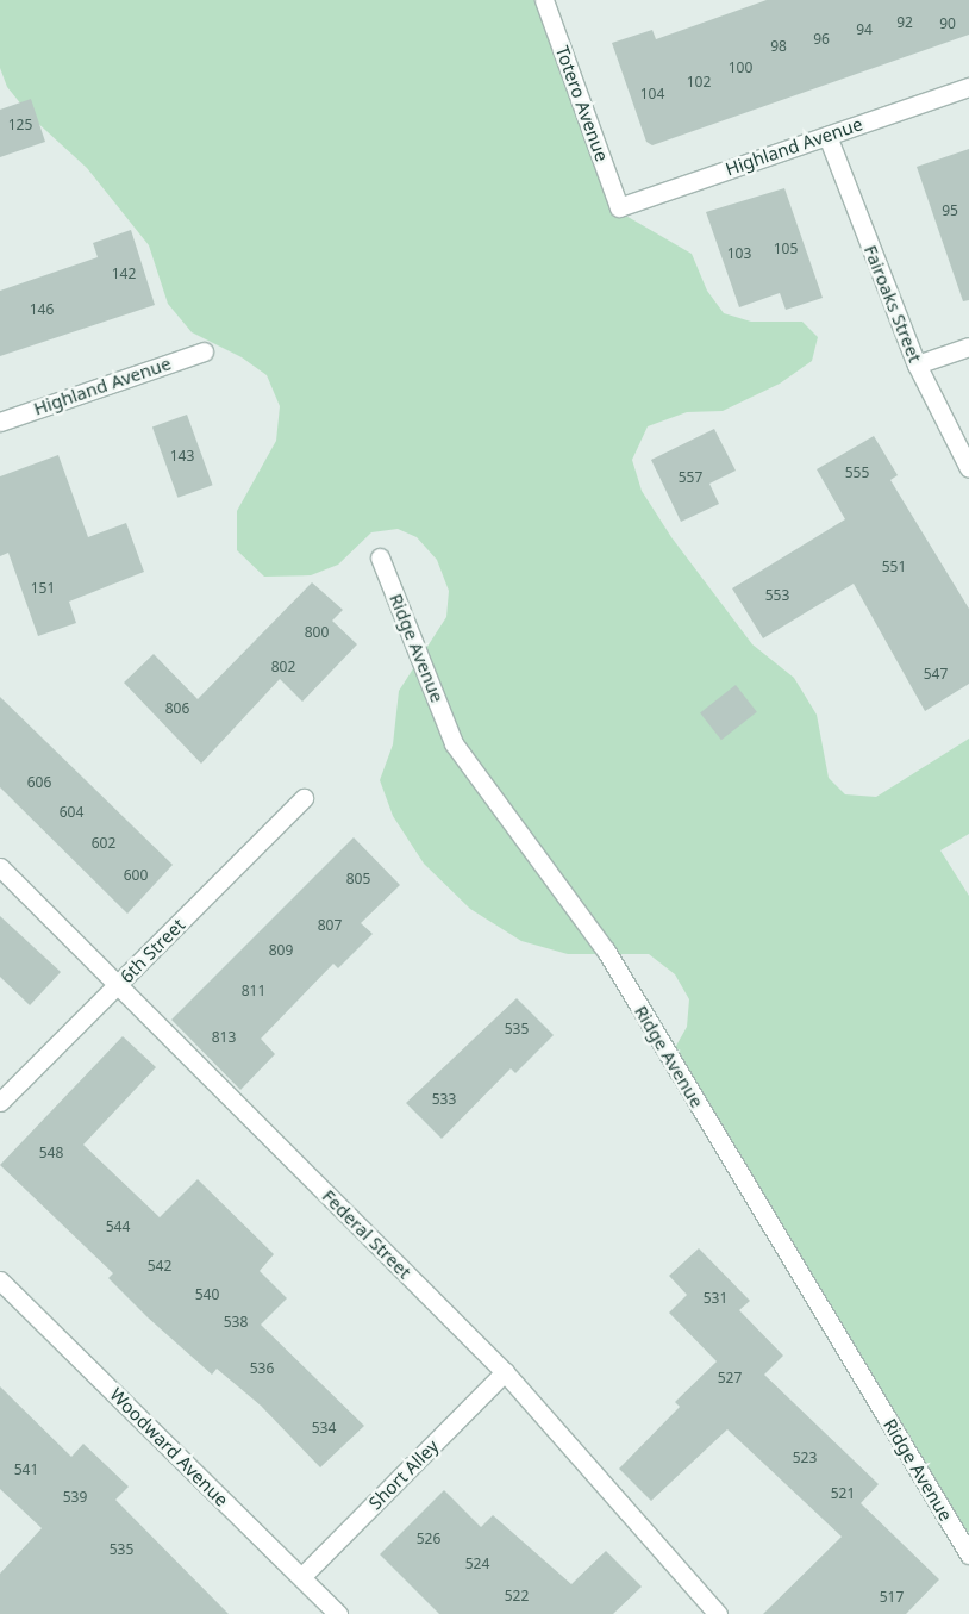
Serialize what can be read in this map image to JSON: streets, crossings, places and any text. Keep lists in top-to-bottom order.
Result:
{
  "streets": {
    "street": [
      "Totero Avenue",
      "Highland Avenue",
      "Fairoaks Street",
      "Ridge Avenue",
      "6th Street",
      "Federal Street",
      "Woodward Avenue",
      "Short Alley"
    ]
  },
  "crossings": [
    ["Totero Avenue", "Highland Avenue"],
    ["Highland Avenue", "Fairoaks Street"],
    ["6th Street", "Federal Street"],
    ["Federal Street", "Short Alley"],
    ["Woodward Avenue", "Short Alley"]
  ],
  "house_numbers": [
    "92",
    "90",
    "94",
    "96",
    "98",
    "100",
    "102",
    "104",
    "125",
    "95",
    "105",
    "103",
    "142",
    "146",
    "143",
    "555",
    "557",
    "551",
    "151",
    "553",
    "800",
    "802",
    "547",
    "806",
    "606",
    "604",
    "602",
    "600",
    "805",
    "807",
    "809",
    "811",
    "535",
    "813",
    "533",
    "548",
    "544",
    "542",
    "540",
    "531",
    "538",
    "536",
    "527",
    "534",
    "523",
    "541",
    "521",
    "539",
    "526",
    "535",
    "524",
    "522",
    "517"
  ]
}
